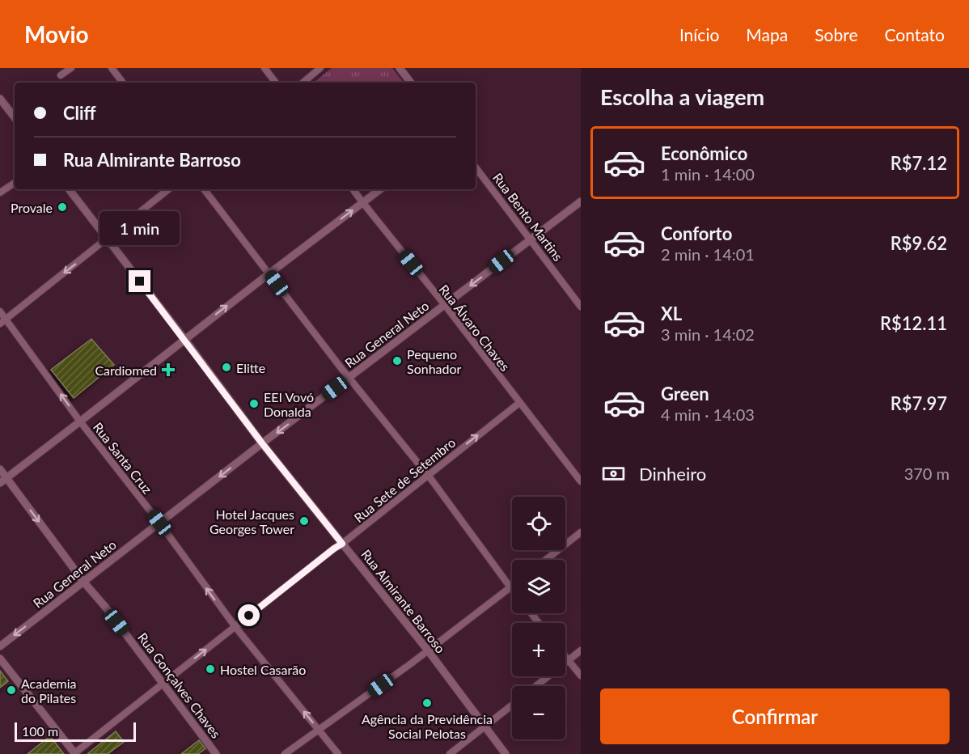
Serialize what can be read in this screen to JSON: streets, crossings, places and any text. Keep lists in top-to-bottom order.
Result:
{
  "streets": {
    "street": [
      "Rua Bento Martins",
      "Rua Álvaro Chaves",
      "Rua General Neto",
      "Rua Santa Cruz",
      "Rua Sete de Setembro",
      "Rua Almirante Barroso",
      "Rua Gonçalves Chaves"
    ]
  },
  "crossings": [
    ["Rua Bento Martins", "Rua General Neto"],
    ["Rua Álvaro Chaves", "Rua General Neto"],
    ["Rua Álvaro Chaves", "Rua Sete de Setembro"],
    ["Rua General Neto", "Rua Santa Cruz"],
    ["Rua General Neto", "Rua Almirante Barroso"],
    ["Rua General Neto", "Rua Gonçalves Chaves"],
    ["Rua Santa Cruz", "Rua Sete de Setembro"],
    ["Rua Sete de Setembro", "Rua Almirante Barroso"],
    ["Rua Sete de Setembro", "Rua Gonçalves Chaves"]
  ],
  "one_way": [
    "Rua General Neto",
    "Rua Santa Cruz",
    "Rua Sete de Setembro",
    "Rua Gonçalves Chaves"
  ],
  "places": {
    "other": [
      "Provale",
      "Pequeno Sonhador",
      "Elitte",
      "EEI Vovó Donalda",
      "Hotel Jacques Georges Tower",
      "Hostel Casarão",
      "Academia do Pilates",
      "Agência da Previdência Social Pelotas"
    ],
    "health": ["Cardiomed"]
  },
  "scale_bar": "100 m",
  "page": {
    "header": "Movio",
    "nav": [
      "Início",
      "Mapa",
      "Sobre",
      "Contato"
    ],
    "heading": "Escolha a viagem",
    "banner": ["Cliff", "Rua Almirante Barroso"],
    "list": [
      {
        "name": "Econômico",
        "note": "1 min · 14:00",
        "value": "R$7.12"
      },
      {
        "name": "Conforto",
        "note": "2 min · 14:01",
        "value": "R$9.62"
      },
      {
        "name": "XL",
        "note": "3 min · 14:02",
        "value": "R$12.11"
      },
      {
        "name": "Green",
        "note": "4 min · 14:03",
        "value": "R$7.97"
      }
    ],
    "bubble": "1 min",
    "pay": ["Dinheiro", "370 m"],
    "map_buttons": ["+", "−"],
    "buttons": "Confirmar",
    "scale": "100 m"
  }
}
